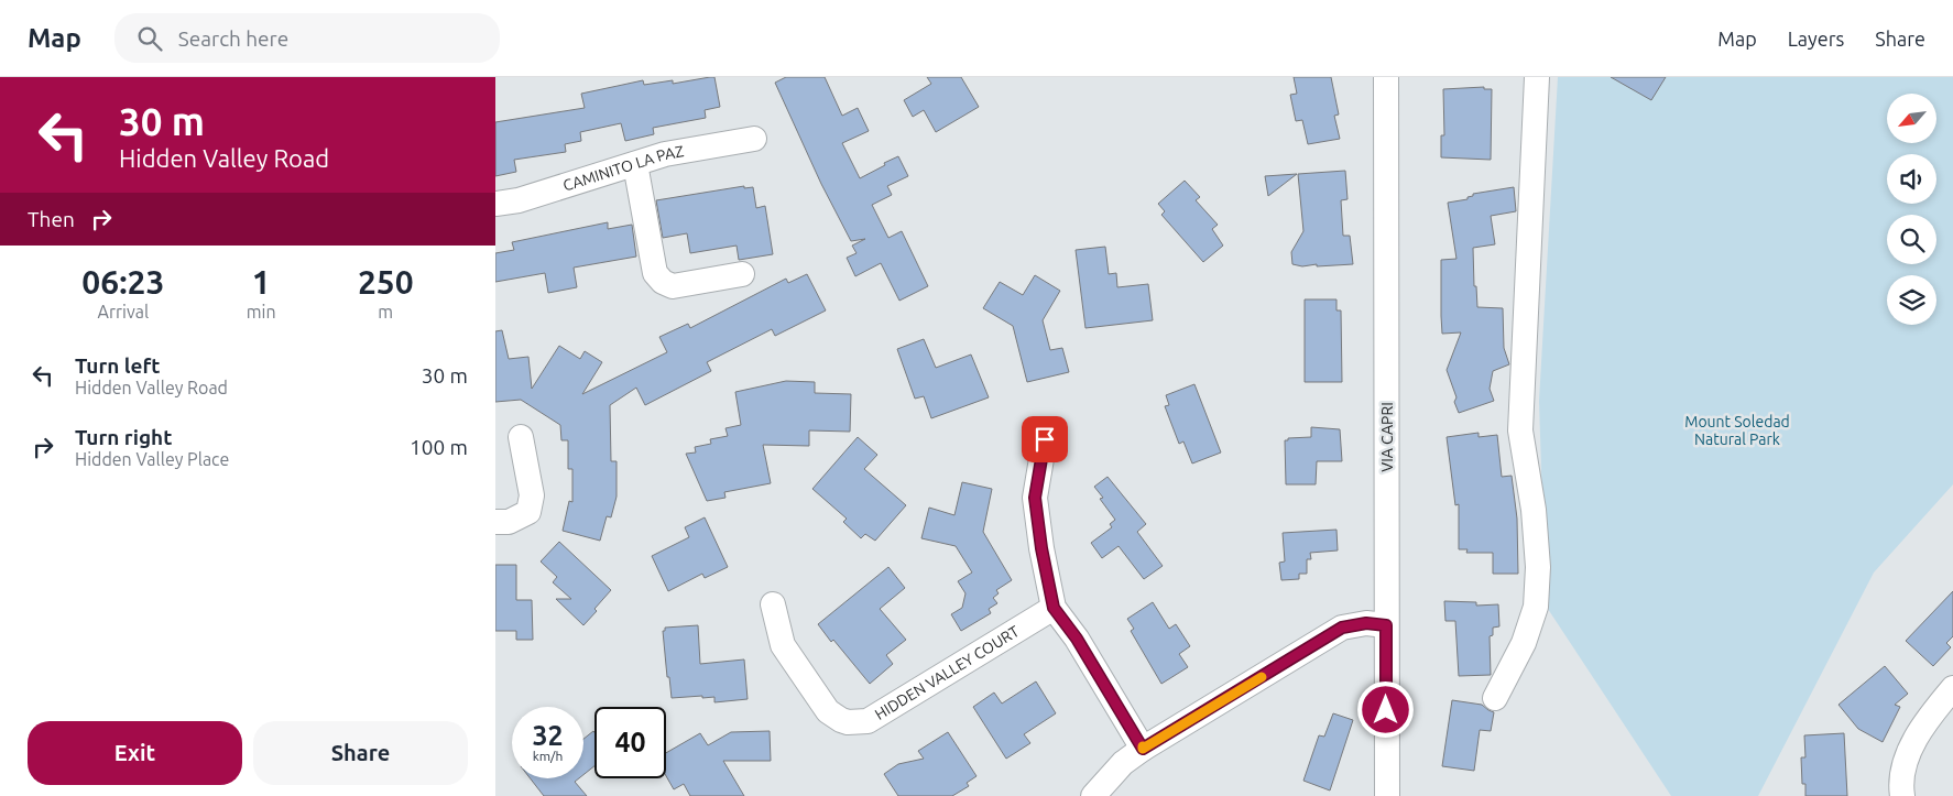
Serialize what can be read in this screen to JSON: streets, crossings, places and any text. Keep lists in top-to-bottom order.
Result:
{
  "streets": {
    "street": ["CAMINITO LA PAZ", "VIA CAPRI", "HIDDEN VALLEY COURT"]
  },
  "parks": ["Mount Soledad Natural Park"],
  "north": "bottom left",
  "page": {
    "header": "Map",
    "search": "Search here",
    "nav": ["Map", "Layers", "Share"],
    "turn": ["30 m", "Hidden Valley Road"],
    "then": "Then",
    "eta": [
      "06:23",
      "Arrival",
      "1",
      "min",
      "250",
      "m"
    ],
    "list": [
      {
        "name": "Turn left",
        "note": "Hidden Valley Road",
        "value": "30 m"
      },
      {
        "name": "Turn right",
        "note": "Hidden Valley Place",
        "value": "100 m"
      }
    ],
    "speed": "32 km/h",
    "limit": "40",
    "buttons": ["Exit", "Share"]
  }
}
